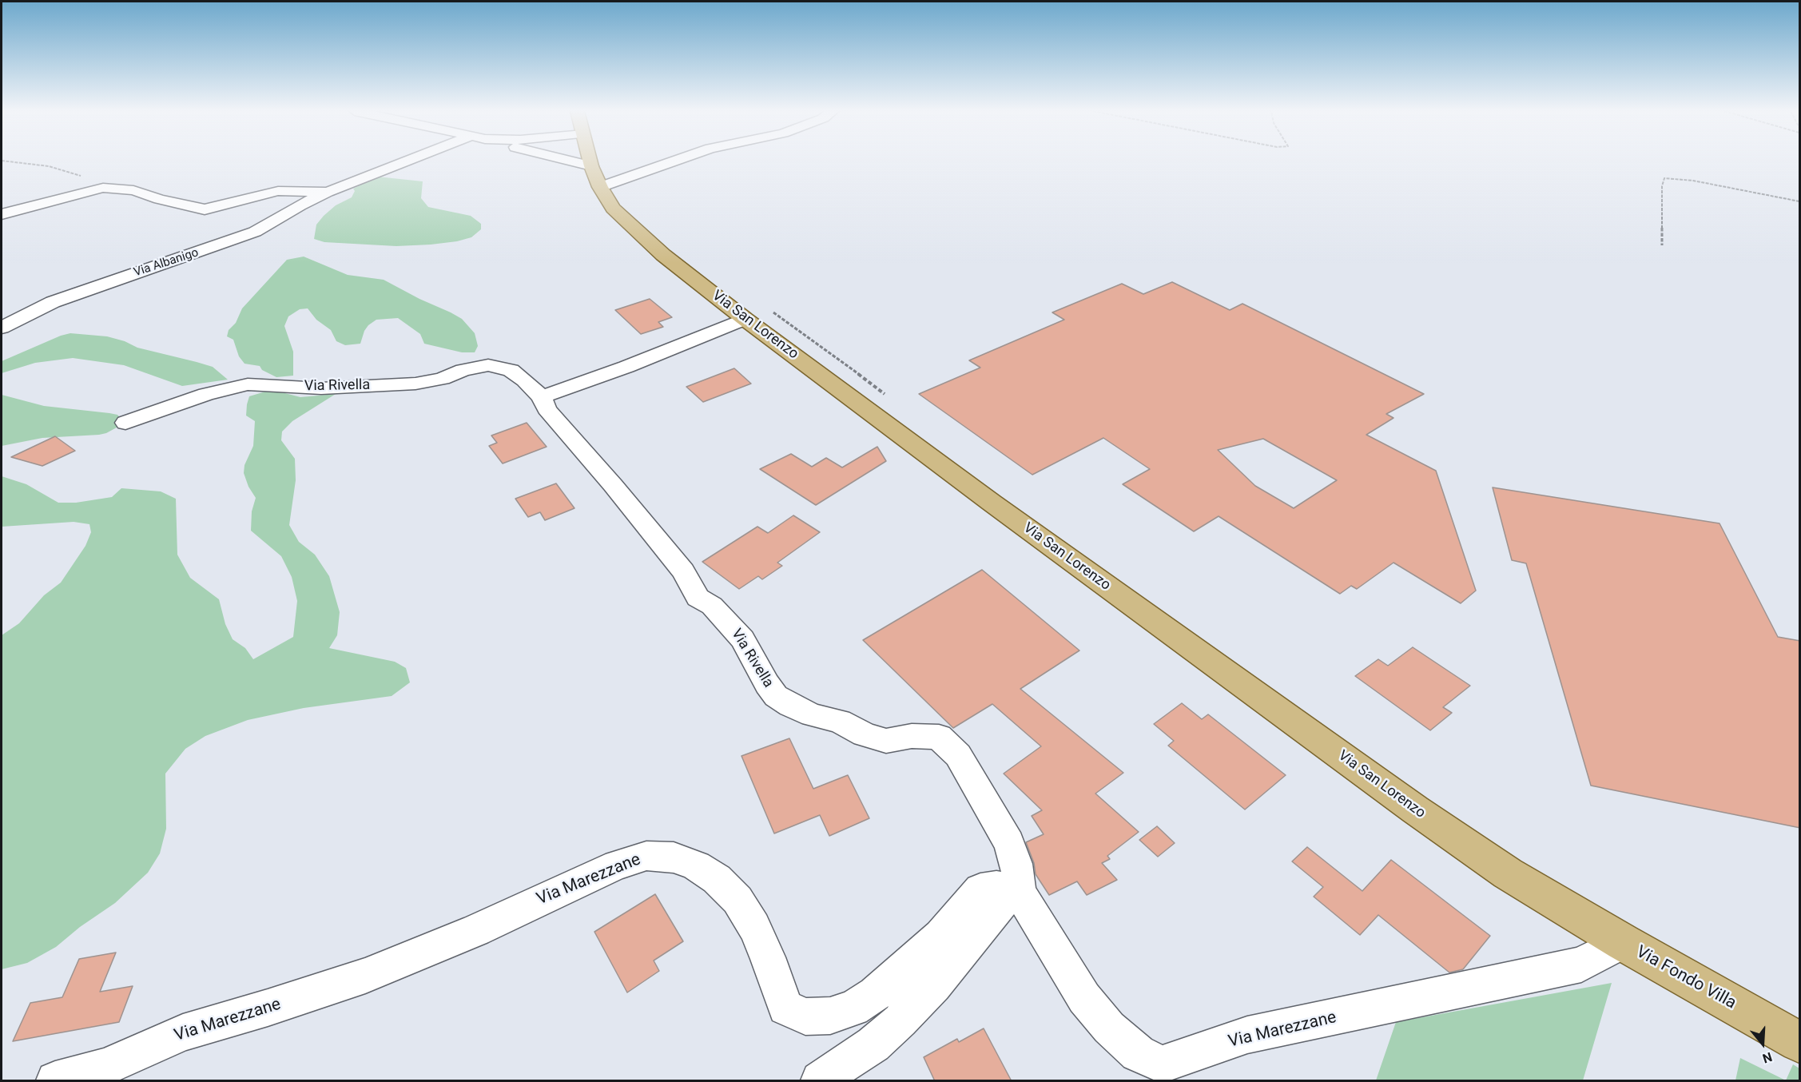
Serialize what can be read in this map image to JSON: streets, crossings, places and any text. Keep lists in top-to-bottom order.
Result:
{
  "streets": {
    "main road": ["Via San Lorenzo", "Via Fondo Villa"],
    "street": ["Via Albanigo", "Via Rivella", "Via Marezzane"]
  },
  "crossings": [
    ["Via San Lorenzo", "Via Marezzane"],
    ["Via San Lorenzo", "Via Fondo Villa"],
    ["Via Rivella", "Via Marezzane"],
    ["Via Marezzane", "Via Fondo Villa"]
  ],
  "north": "bottom"
}
